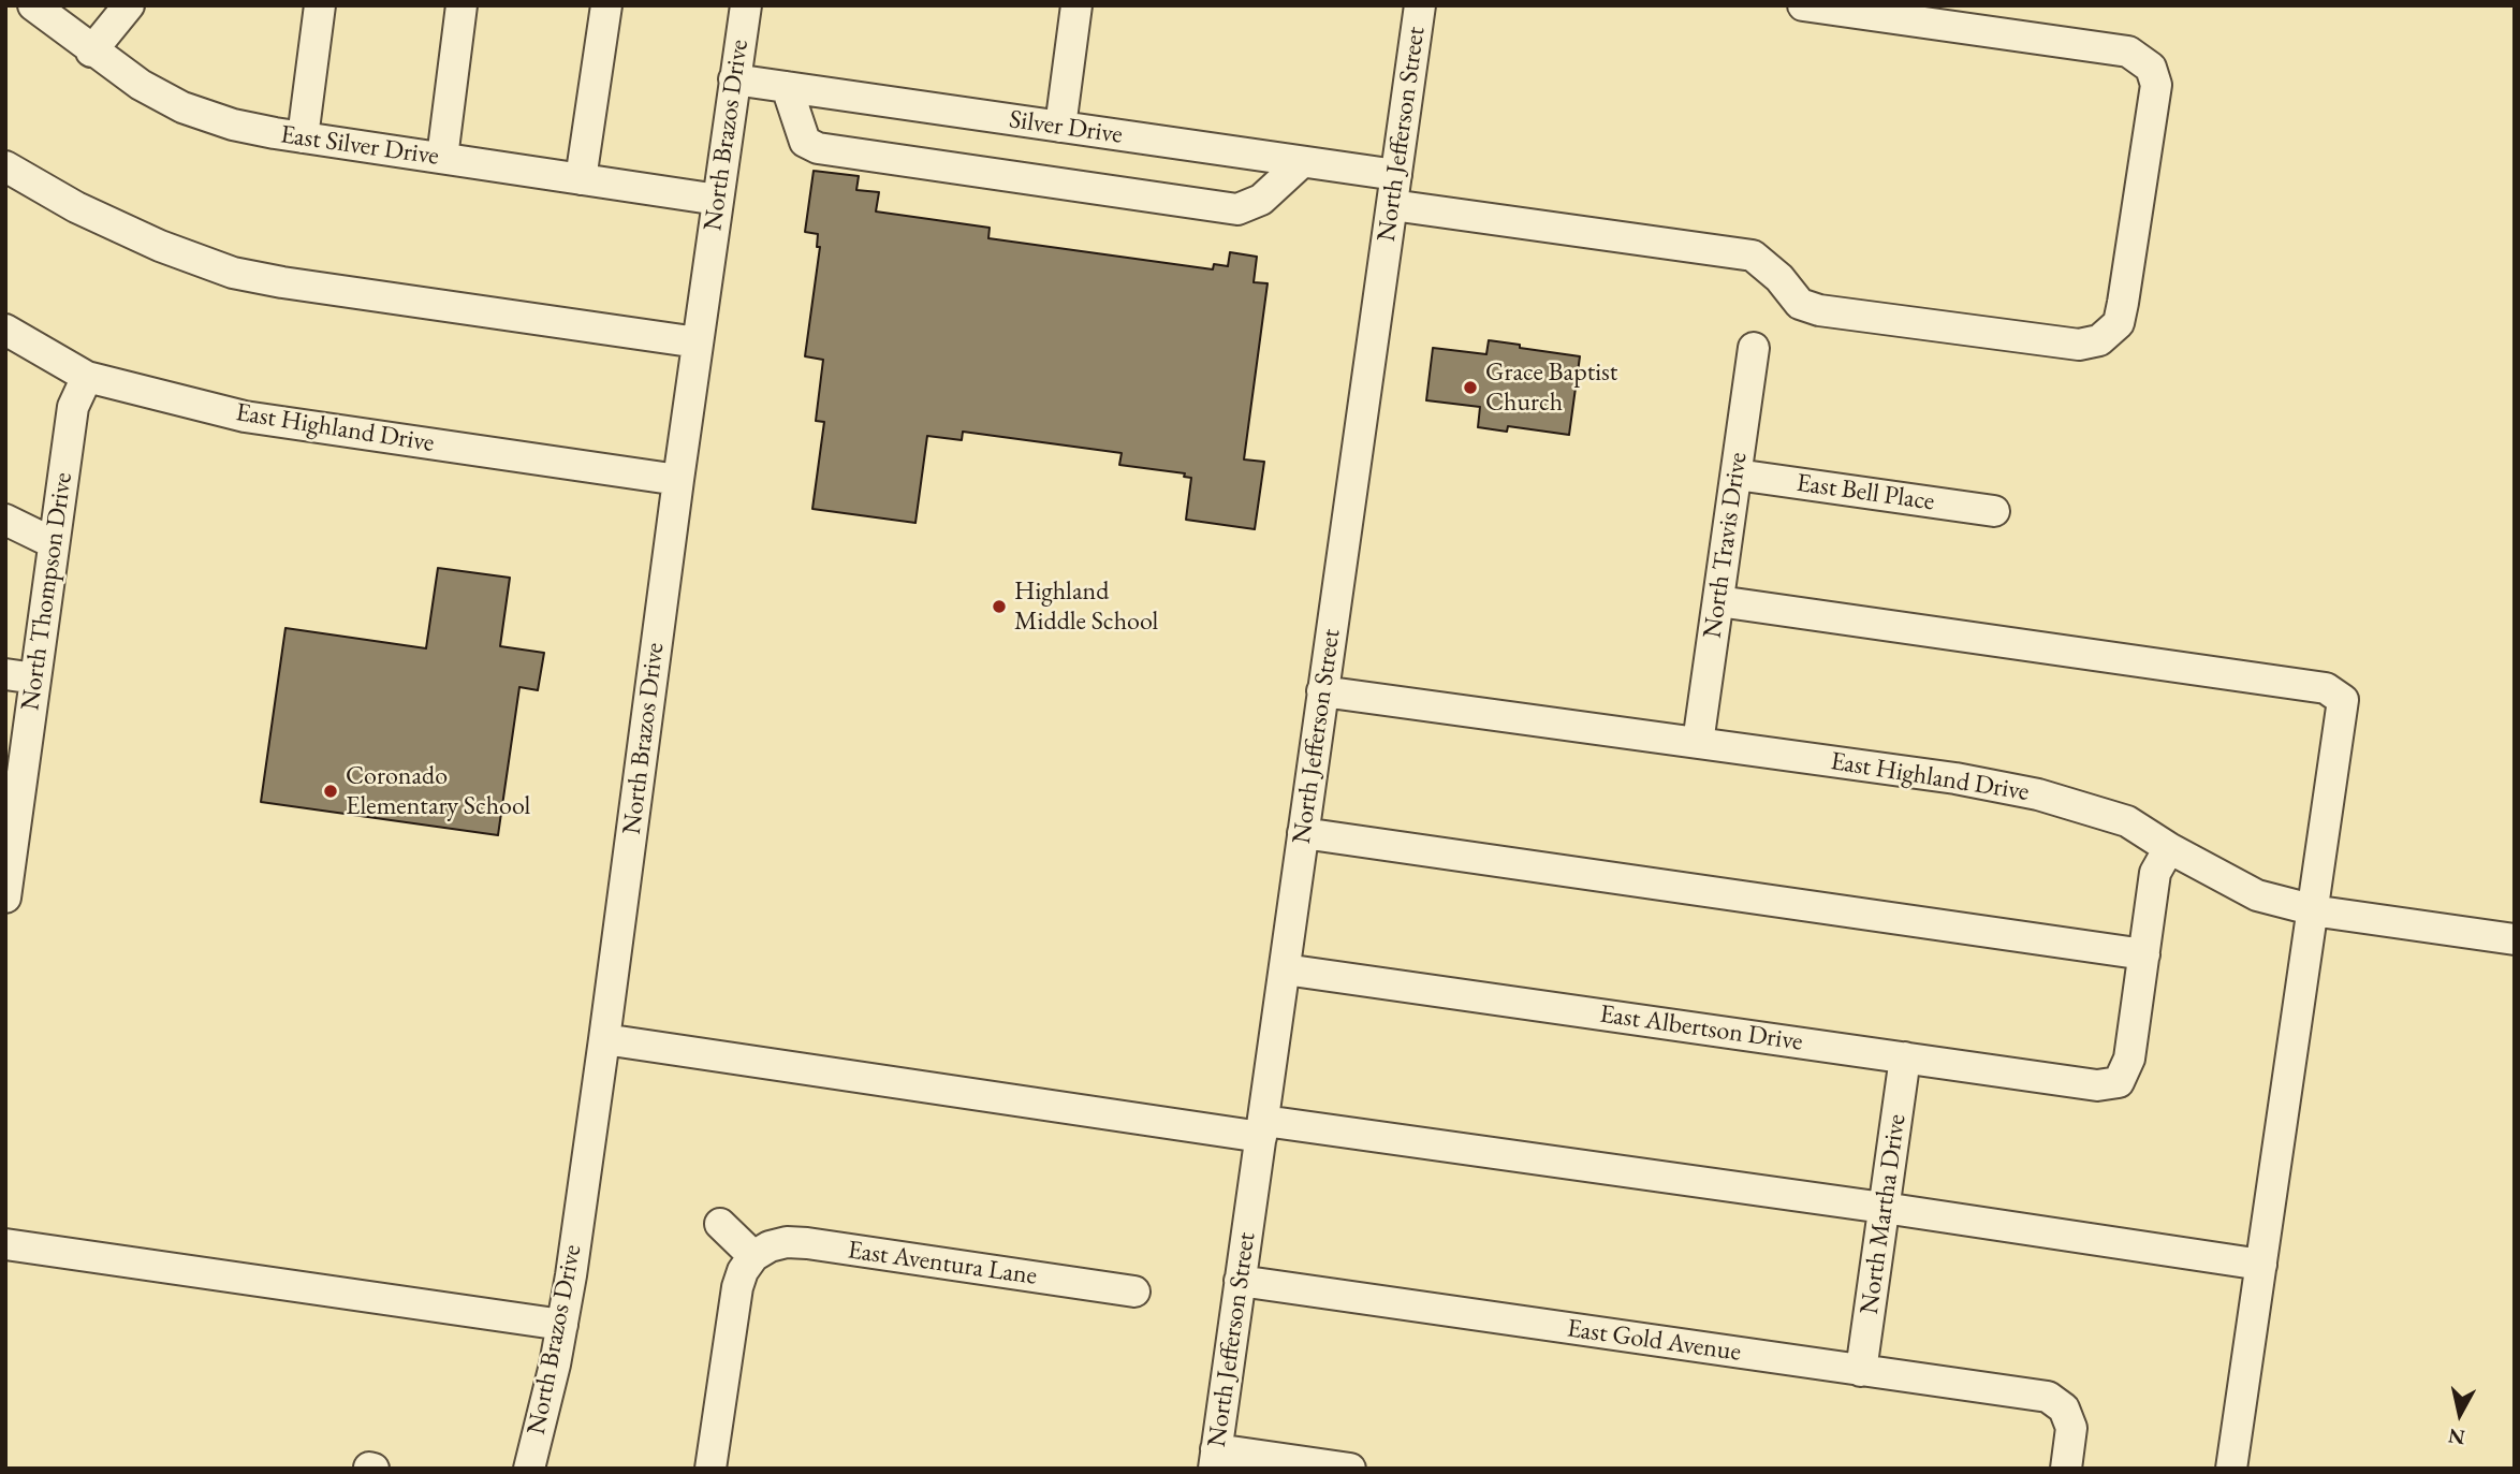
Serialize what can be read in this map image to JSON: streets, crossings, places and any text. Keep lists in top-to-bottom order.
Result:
{
  "streets": {
    "street": [
      "Silver Drive",
      "North Jefferson Street",
      "North Brazos Drive",
      "East Silver Drive",
      "East Highland Drive",
      "East Bell Place",
      "North Travis Drive",
      "North Thompson Drive",
      "East Albertson Drive",
      "North Martha Drive",
      "East Aventura Lane",
      "East Gold Avenue"
    ]
  },
  "crossings": [
    ["Silver Drive", "North Jefferson Street"],
    ["Silver Drive", "North Brazos Drive"],
    ["North Jefferson Street", "East Highland Drive"],
    ["North Jefferson Street", "East Albertson Drive"],
    ["North Jefferson Street", "East Gold Avenue"],
    ["North Brazos Drive", "East Silver Drive"],
    ["North Brazos Drive", "East Highland Drive"],
    ["East Highland Drive", "North Travis Drive"],
    ["East Highland Drive", "North Thompson Drive"],
    ["East Bell Place", "North Travis Drive"],
    ["East Albertson Drive", "North Martha Drive"],
    ["North Martha Drive", "East Gold Avenue"]
  ],
  "places": ["Grace Baptist Church", "Highland Middle School", "Coronado Elementary School"],
  "north": "bottom"
}
